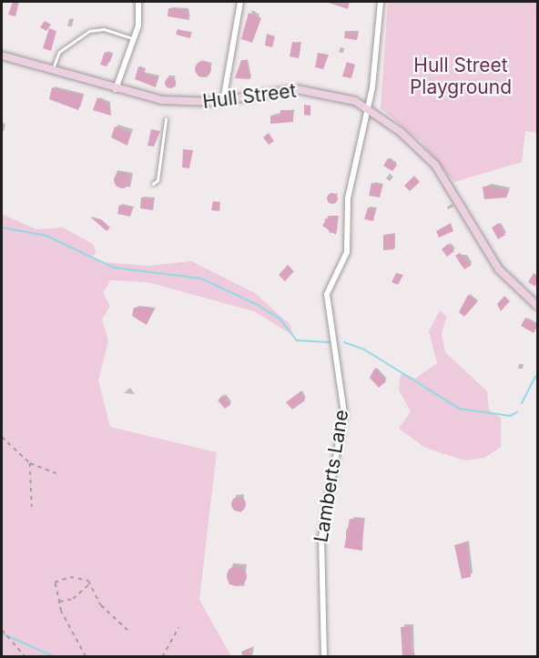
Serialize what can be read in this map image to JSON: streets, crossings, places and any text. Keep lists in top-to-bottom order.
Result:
{
  "streets": {
    "main road": ["Hull Street"],
    "street": ["Lamberts Lane"]
  },
  "crossings": [
    ["Hull Street", "Lamberts Lane"]
  ],
  "parks": ["Hull Street Playground"]
}
